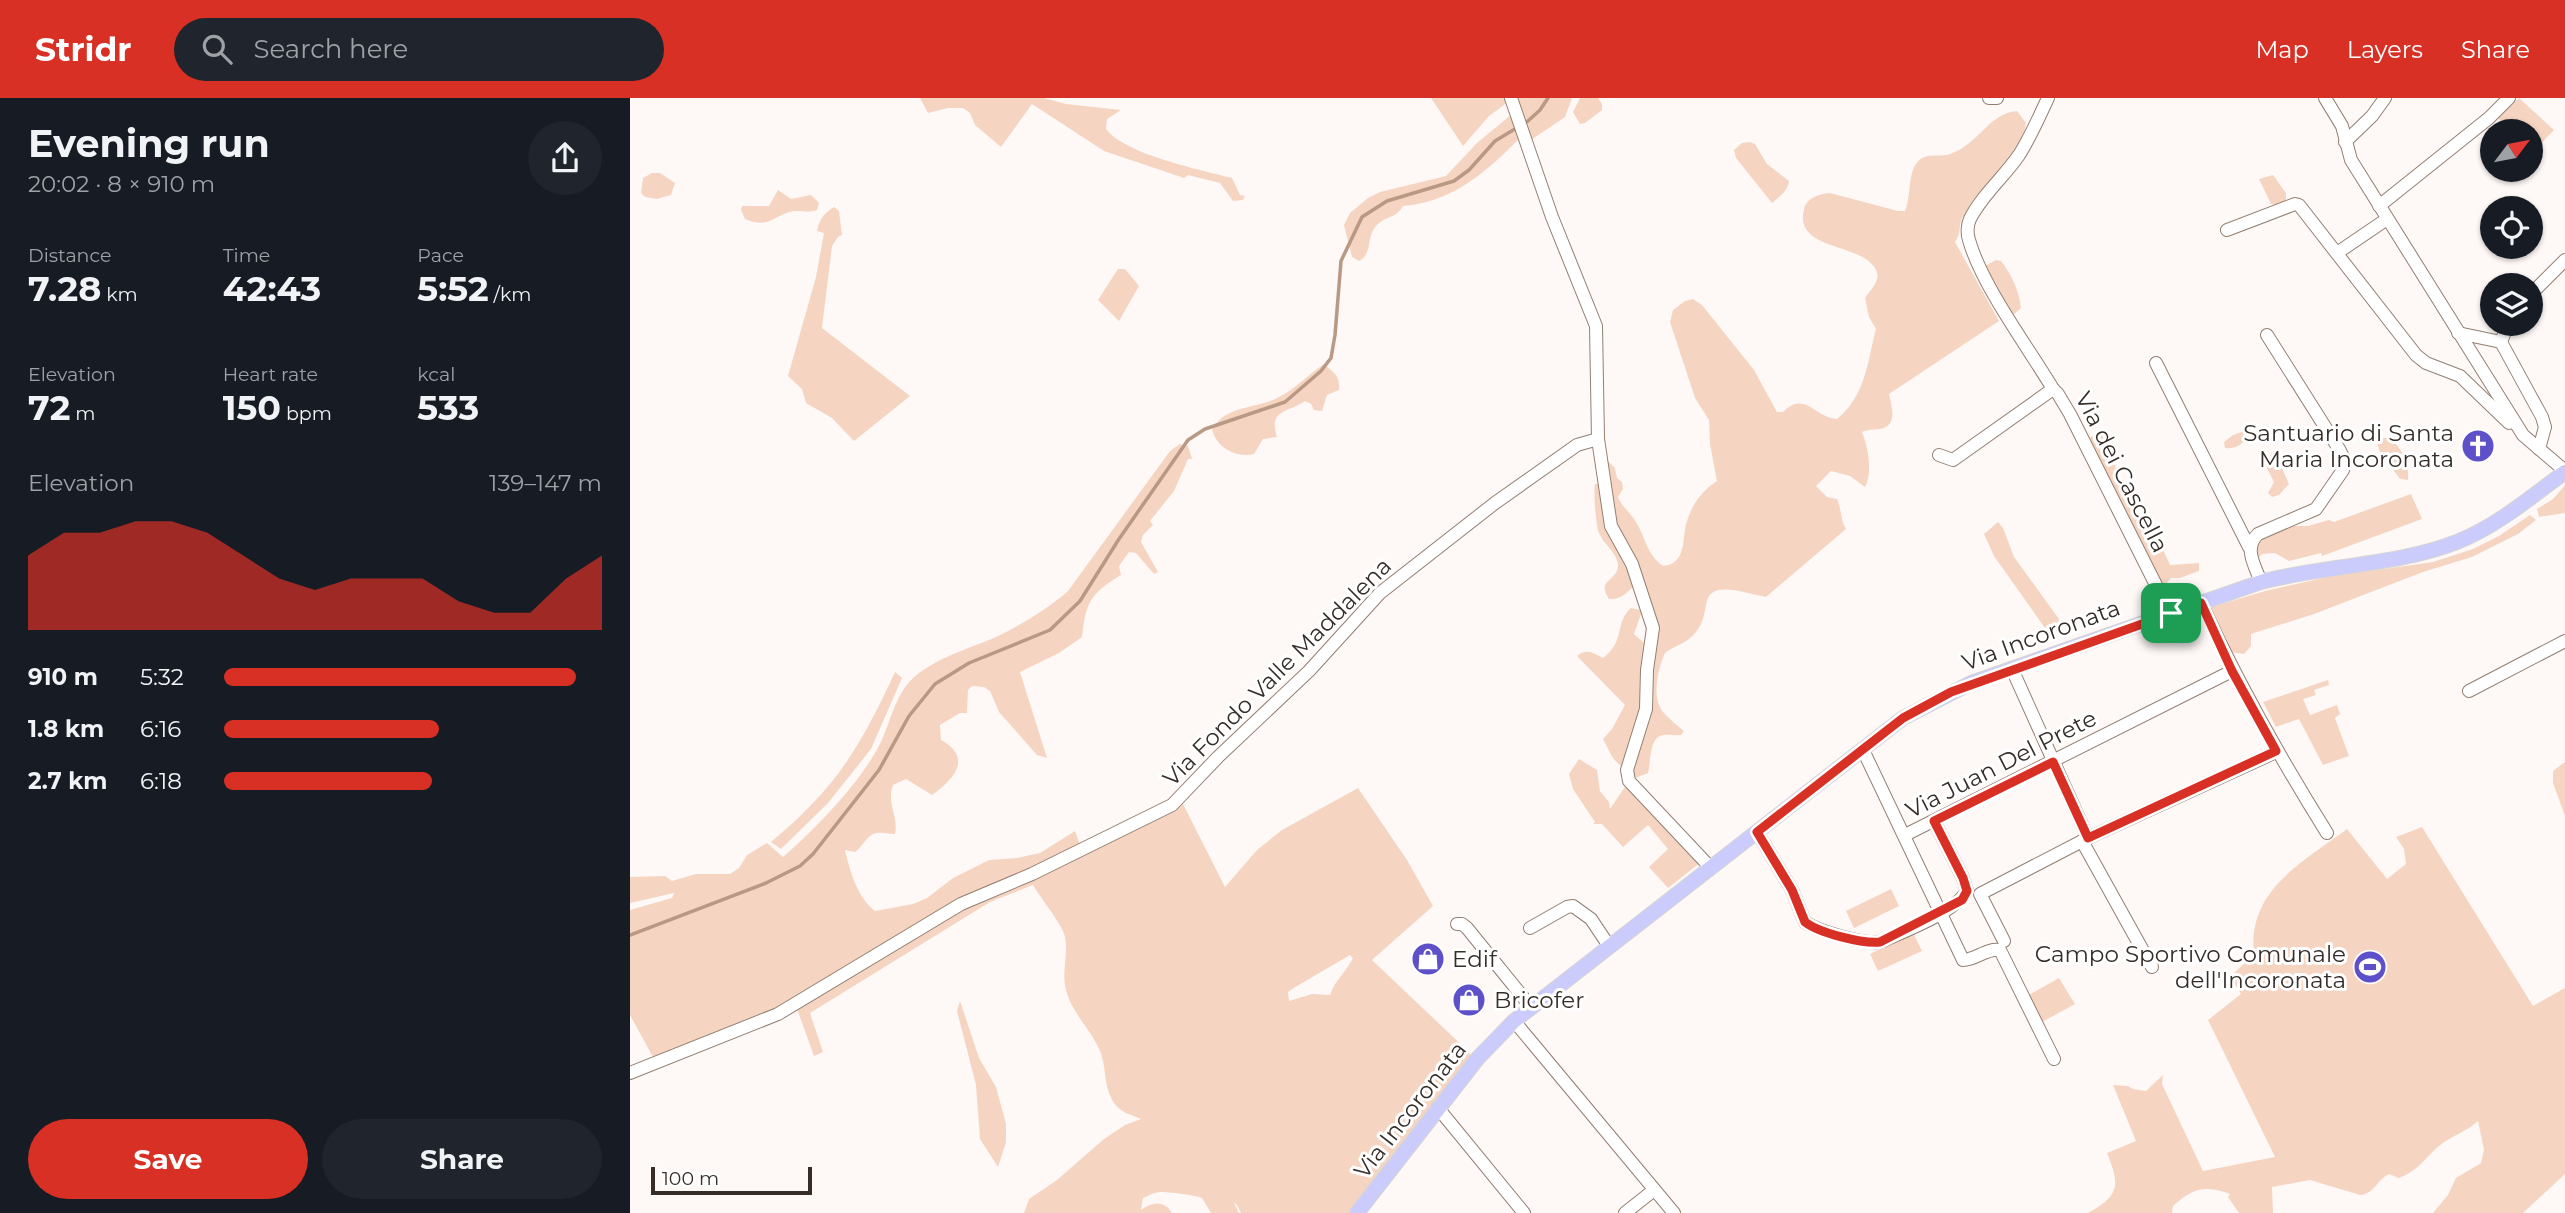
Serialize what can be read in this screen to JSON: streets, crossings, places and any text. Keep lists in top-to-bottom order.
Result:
{
  "streets": {
    "main road": ["Via Incoronata"],
    "street": ["Via dei Cascella", "Via Fondo Valle Maddalena", "Via Juan Del Prete"]
  },
  "crossings": [
    ["Via dei Cascella", "Via Incoronata"]
  ],
  "places": {
    "church": ["Santuario di Santa Maria Incoronata"],
    "shop": ["Edif", "Bricofer"],
    "sports": ["Campo Sportivo Comunale dell'Incoronata"]
  },
  "scale_bar": "100 m",
  "north": "top right",
  "page": {
    "header": "Stridr",
    "search": "Search here",
    "nav": ["Map", "Layers", "Share"],
    "heading": ["Evening run", "20:02 · 8 × 910 m"],
    "stats": [
      ["Distance", "7.28 km"],
      ["Time", "42:43"],
      ["Pace", "5:52 /km"],
      ["Elevation", "72 m"],
      ["Heart rate", "150 bpm"],
      ["kcal", "533"]
    ],
    "chart": ["Elevation", "139–147 m"],
    "list": [
      {
        "name": "910 m",
        "note": "5:32"
      },
      {
        "name": "1.8 km",
        "note": "6:16"
      },
      {
        "name": "2.7 km",
        "note": "6:18"
      }
    ],
    "buttons": ["Save", "Share"],
    "scale": "100 m"
  }
}
